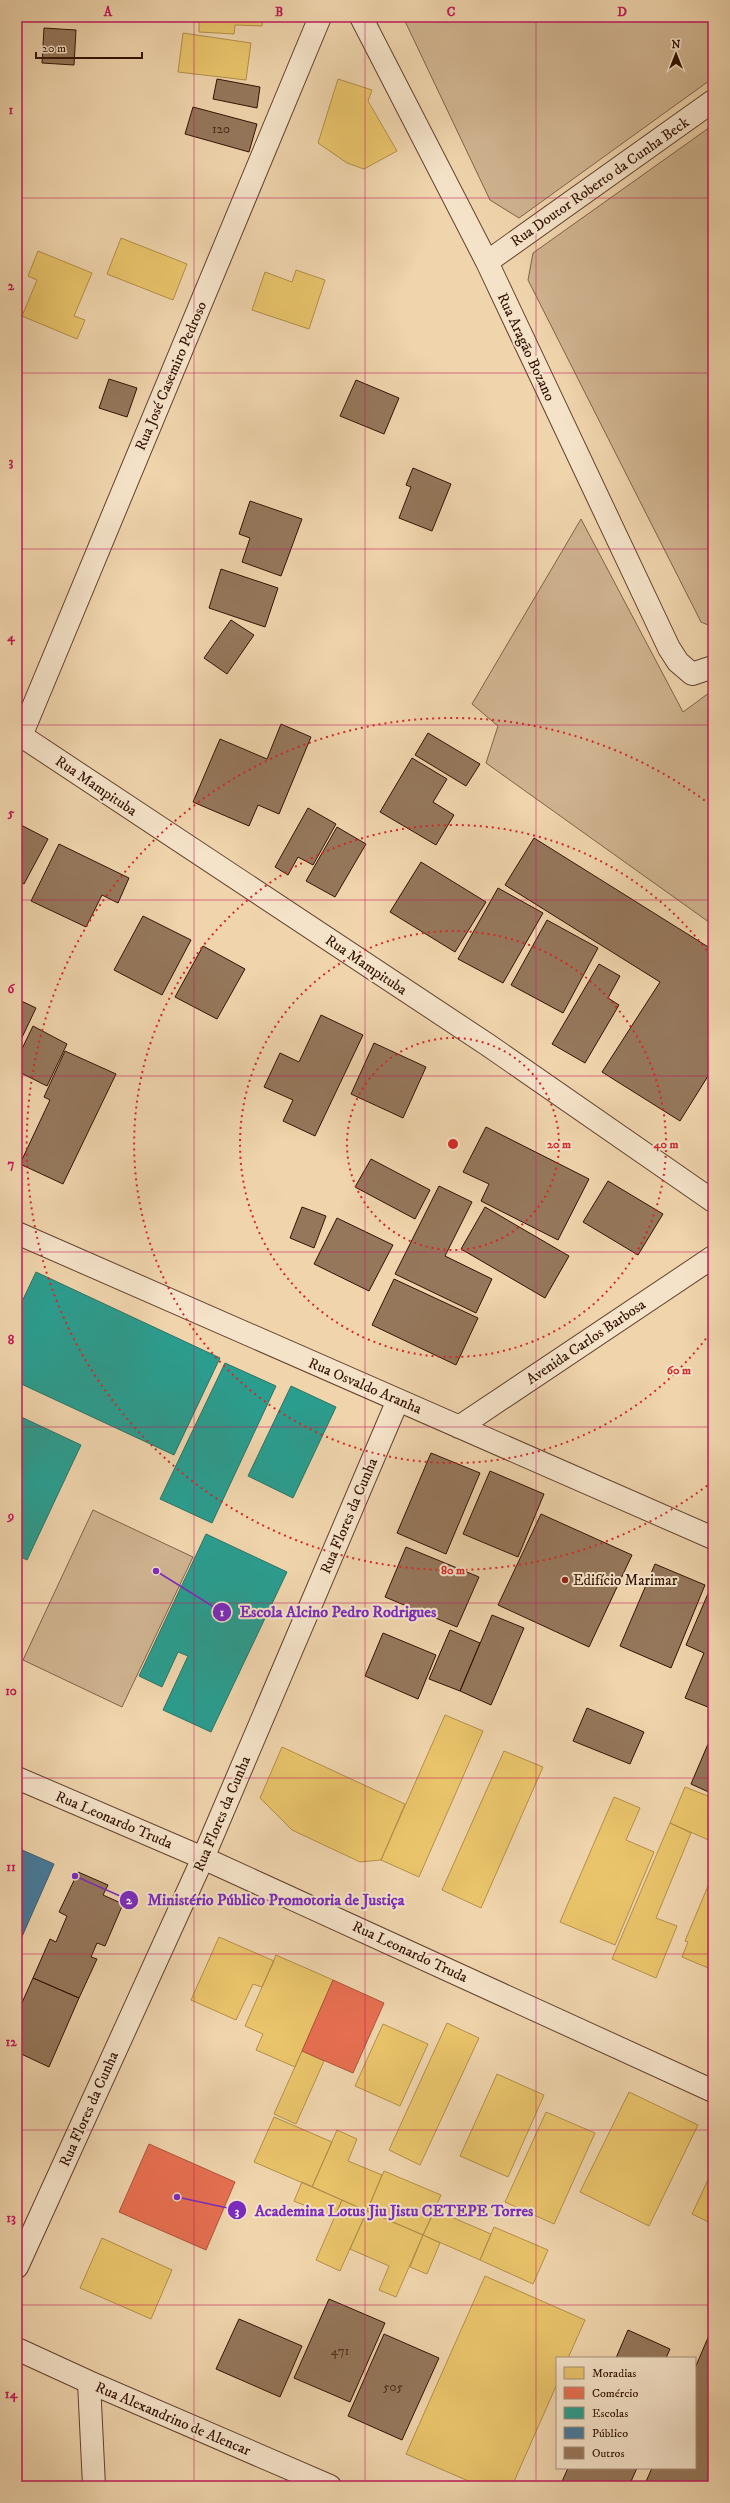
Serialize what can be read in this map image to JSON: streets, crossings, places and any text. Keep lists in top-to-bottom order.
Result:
{
  "streets": {
    "street": [
      "Rua Doutor Roberto da Cunha Beck",
      "Rua Aragão Bozano",
      "Rua José Casemiro Pedroso",
      "Rua Mampituba",
      "Avenida Carlos Barbosa",
      "Rua Osvaldo Aranha",
      "Rua Flores da Cunha",
      "Rua Leonardo Truda",
      "Rua Alexandrino de Alencar"
    ]
  },
  "crossings": [
    ["Rua Doutor Roberto da Cunha Beck", "Rua Aragão Bozano"],
    ["Rua José Casemiro Pedroso", "Rua Mampituba"],
    ["Avenida Carlos Barbosa", "Rua Osvaldo Aranha"],
    ["Rua Osvaldo Aranha", "Rua Flores da Cunha"],
    ["Rua Flores da Cunha", "Rua Leonardo Truda"]
  ],
  "places": [
    "Escola Alcino Pedro Rodrigues",
    "Edifício Marimar",
    "Ministério Público Promotoria de Justiça",
    "Academina Lotus Jiu Jistu CETEPE Torres"
  ],
  "house_numbers": ["120", "471", "505"],
  "legend": [
    "Moradias",
    "Comércio",
    "Escolas",
    "Público",
    "Outros"
  ],
  "scale_bar": "20 m",
  "north": "top",
  "grid": {
    "columns": [
      "A",
      "B",
      "C",
      "D"
    ],
    "rows": [
      "1",
      "2",
      "3",
      "4",
      "5",
      "6",
      "7",
      "8",
      "9",
      "10",
      "11",
      "12",
      "13",
      "14"
    ]
  },
  "rings": [
    "20 m",
    "40 m",
    "60 m",
    "80 m"
  ]
}
